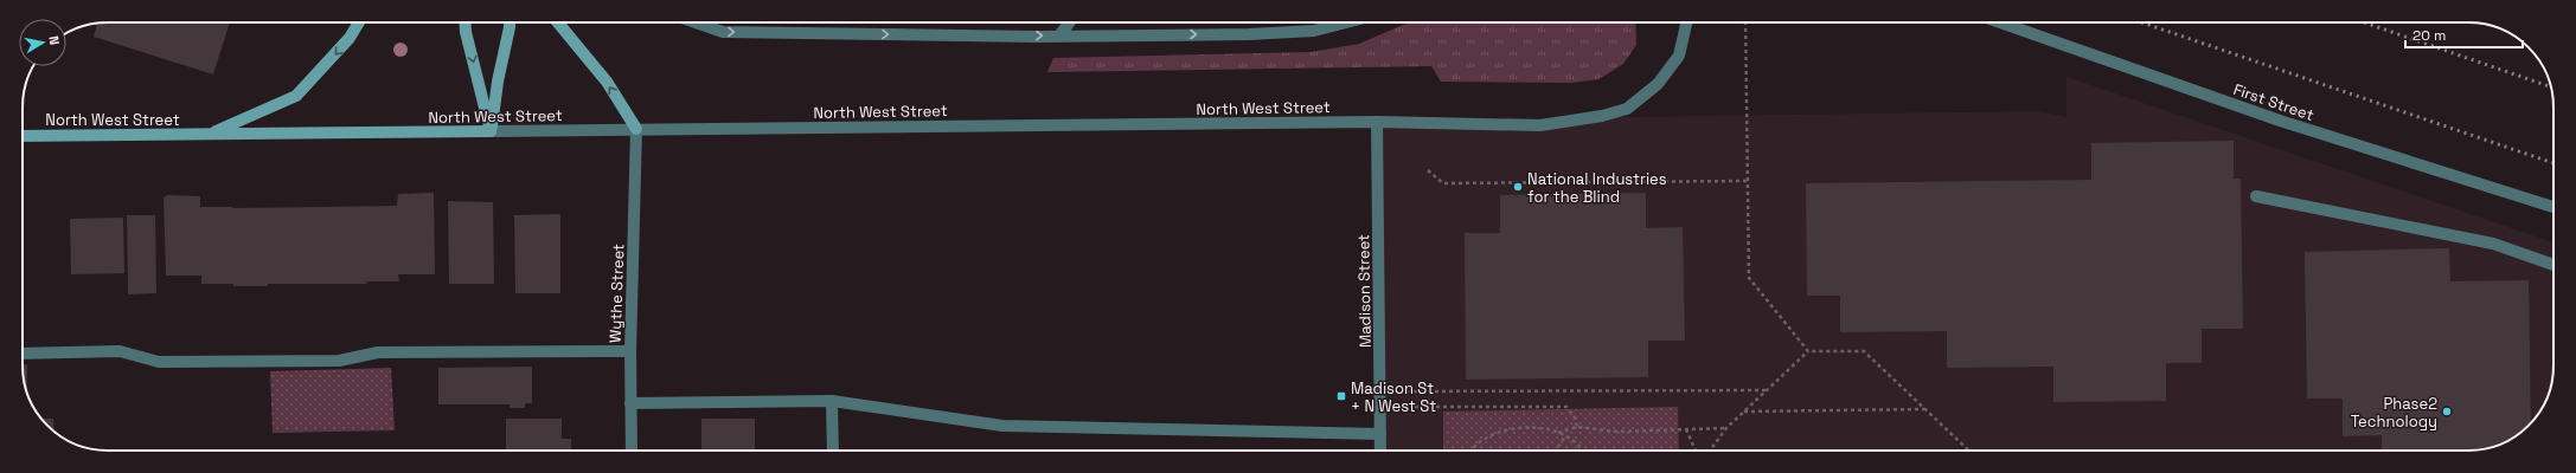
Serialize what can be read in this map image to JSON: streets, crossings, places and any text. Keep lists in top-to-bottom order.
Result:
{
  "streets": {
    "main road": ["North West Street"],
    "street": ["First Street", "Madison Street", "Wythe Street"]
  },
  "crossings": [
    ["North West Street", "Madison Street"],
    ["North West Street", "Wythe Street"]
  ],
  "places": {
    "other": ["National Industries for the Blind", "Phase2 Technology"],
    "transit": ["Madison St + N West St"]
  },
  "scale_bar": "20 m",
  "north": "right"
}
